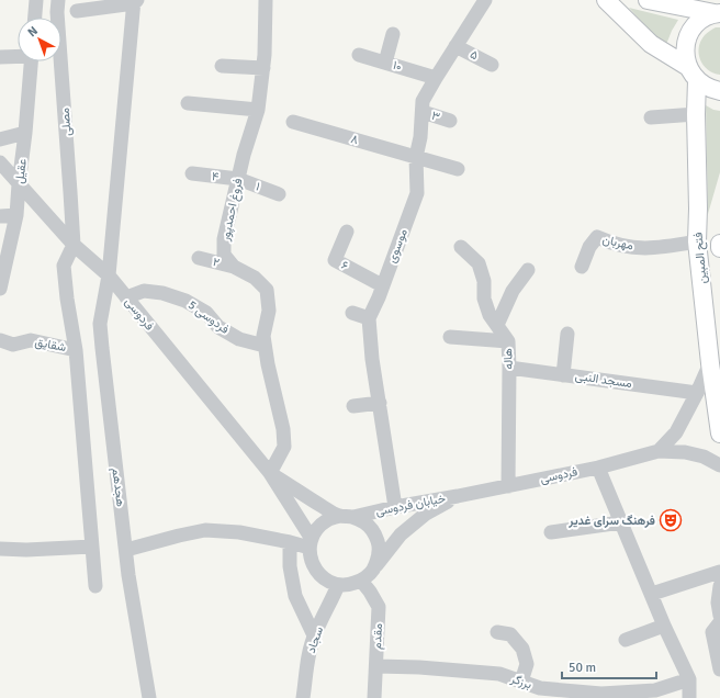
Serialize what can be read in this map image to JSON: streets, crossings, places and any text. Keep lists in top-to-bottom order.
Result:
{
  "streets": {
    "main road": ["فتح المبین"],
    "street": [
      "۵",
      "۱۰",
      "۳",
      "مصلی",
      "۸",
      "عقیل",
      "۴",
      "۱",
      "فروغ احمدپور",
      "مهربان",
      "موسوی",
      "۲",
      "۶",
      "فردوسی",
      "5 فردوسی",
      "شقایق",
      "هاله",
      "مسجد النبی",
      "هجدهم",
      "خیابان فردوسی",
      "مقدم",
      "سجاد",
      "برزگر"
    ]
  },
  "crossings": [
    ["۵", "موسوی"],
    ["۱۰", "موسوی"],
    ["۳", "موسوی"],
    ["مصلی", "فردوسی"],
    ["۸", "موسوی"],
    ["عقیل", "فردوسی"],
    ["۴", "۱"],
    ["۴", "فروغ احمدپور"],
    ["۱", "فروغ احمدپور"],
    ["فروغ احمدپور", "۲"],
    ["مهربان", "فتح المبین"],
    ["موسوی", "۶"],
    ["موسوی", "خیابان فردوسی"],
    ["فردوسی", "5 فردوسی"],
    ["فردوسی", "هاله"],
    ["فردوسی", "هجدهم"],
    ["فردوسی", "خیابان فردوسی"],
    ["هاله", "مسجد النبی"],
    ["خیابان فردوسی", "مقدم"],
    ["خیابان فردوسی", "سجاد"],
    ["مقدم", "سجاد"],
    ["مقدم", "برزگر"]
  ],
  "places": {
    "theatre": ["فرهنگ سرای غدیر"]
  },
  "scale_bar": "50 m",
  "north": "top left"
}
